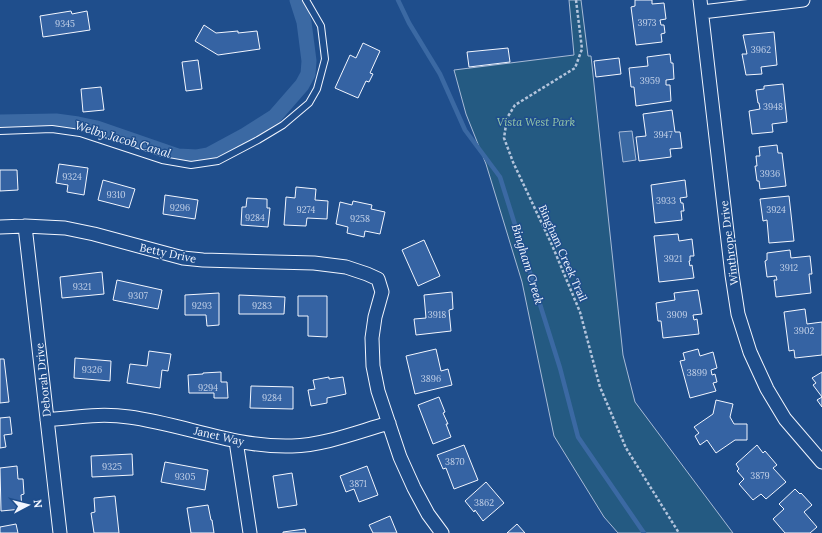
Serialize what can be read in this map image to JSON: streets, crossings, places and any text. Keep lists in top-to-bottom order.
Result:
{
  "streets": {
    "street": [
      "Winthrope Drive",
      "Betty Drive",
      "Deborah Drive",
      "Janet Way"
    ],
    "path": ["Bingham Creek Trail"]
  },
  "crossings": [
    ["Betty Drive", "Deborah Drive"],
    ["Betty Drive", "Janet Way"],
    ["Deborah Drive", "Janet Way"]
  ],
  "water": ["Welby Jacob Canal", "Bingham Creek"],
  "parks": ["Vista West Park"],
  "house_numbers": [
    "3973",
    "9345",
    "3962",
    "3959",
    "3948",
    "3947",
    "3936",
    "9324",
    "9310",
    "3933",
    "9296",
    "9274",
    "3924",
    "9284",
    "9258",
    "3921",
    "3912",
    "9321",
    "9307",
    "9293",
    "9283",
    "3918",
    "3909",
    "3902",
    "9326",
    "3899",
    "3896",
    "9294",
    "9284",
    "3870",
    "9325",
    "3879",
    "9305",
    "3871",
    "3862"
  ],
  "north": "right"
}
